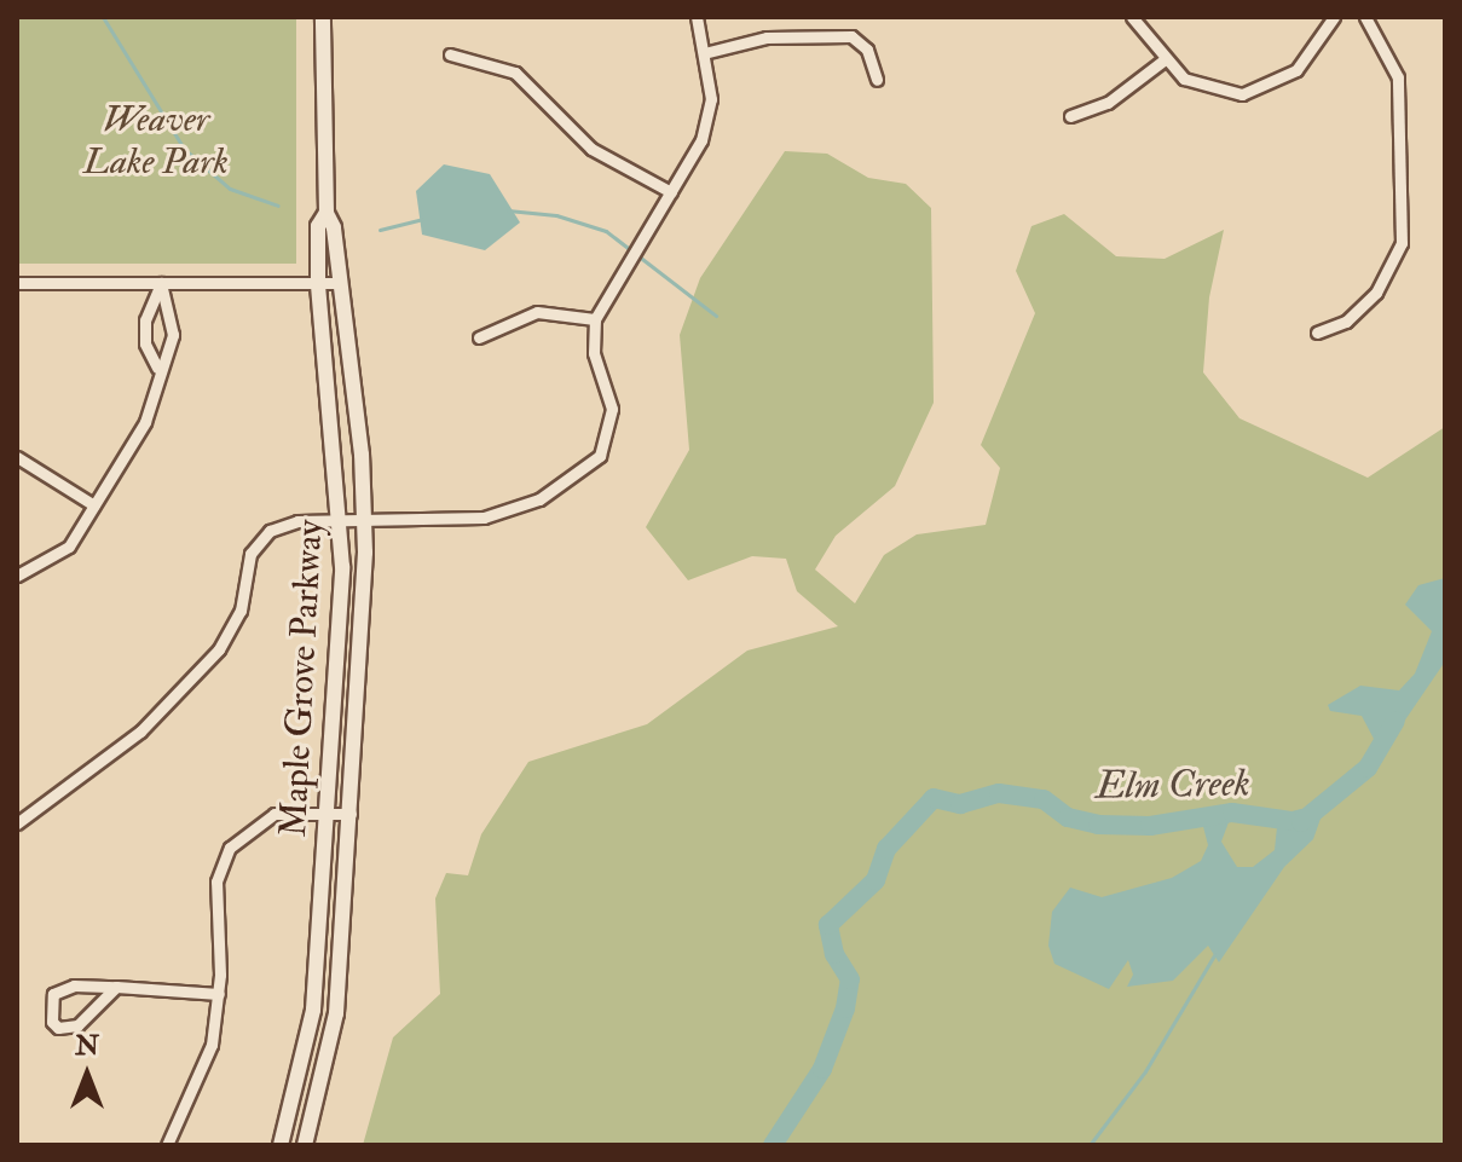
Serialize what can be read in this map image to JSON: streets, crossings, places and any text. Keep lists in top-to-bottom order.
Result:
{
  "streets": {
    "main road": ["Maple Grove Parkway"]
  },
  "water": ["Elm Creek"],
  "parks": ["Weaver Lake Park"],
  "north": "top"
}
